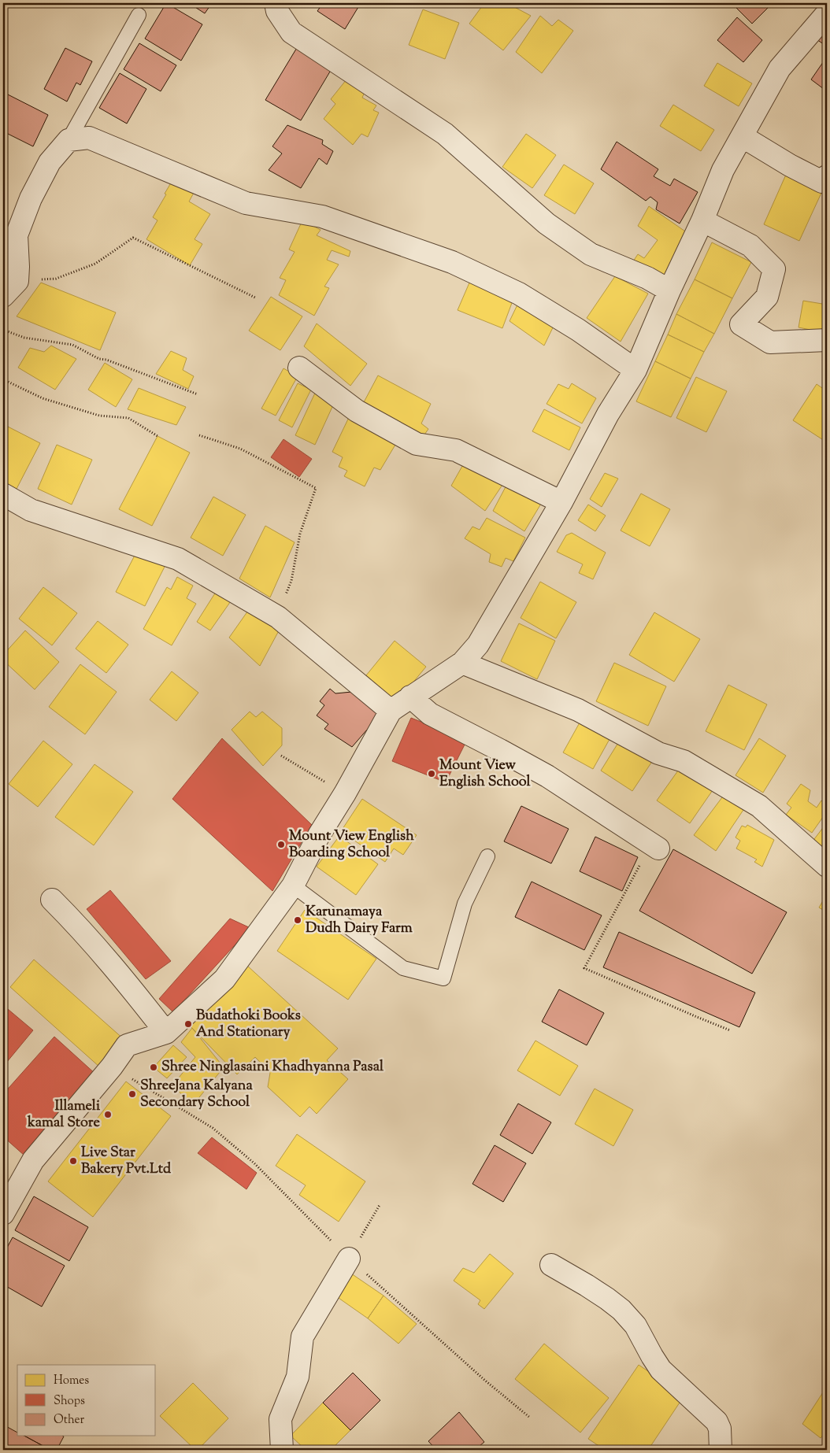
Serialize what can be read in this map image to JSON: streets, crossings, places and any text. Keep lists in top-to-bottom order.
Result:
{
  "places": [
    "Mount View English School",
    "Mount View English Boarding School",
    "Karunamaya Dudh Dairy Farm",
    "Budathoki Books And Stationary",
    "Shree Ninglasaini Khadhyanna Pasal",
    "ShreeJana Kalyana Secondary School",
    "Illameli kamal Store",
    "Live Star Bakery Pvt.Ltd"
  ],
  "legend": ["Homes", "Shops", "Other"]
}
